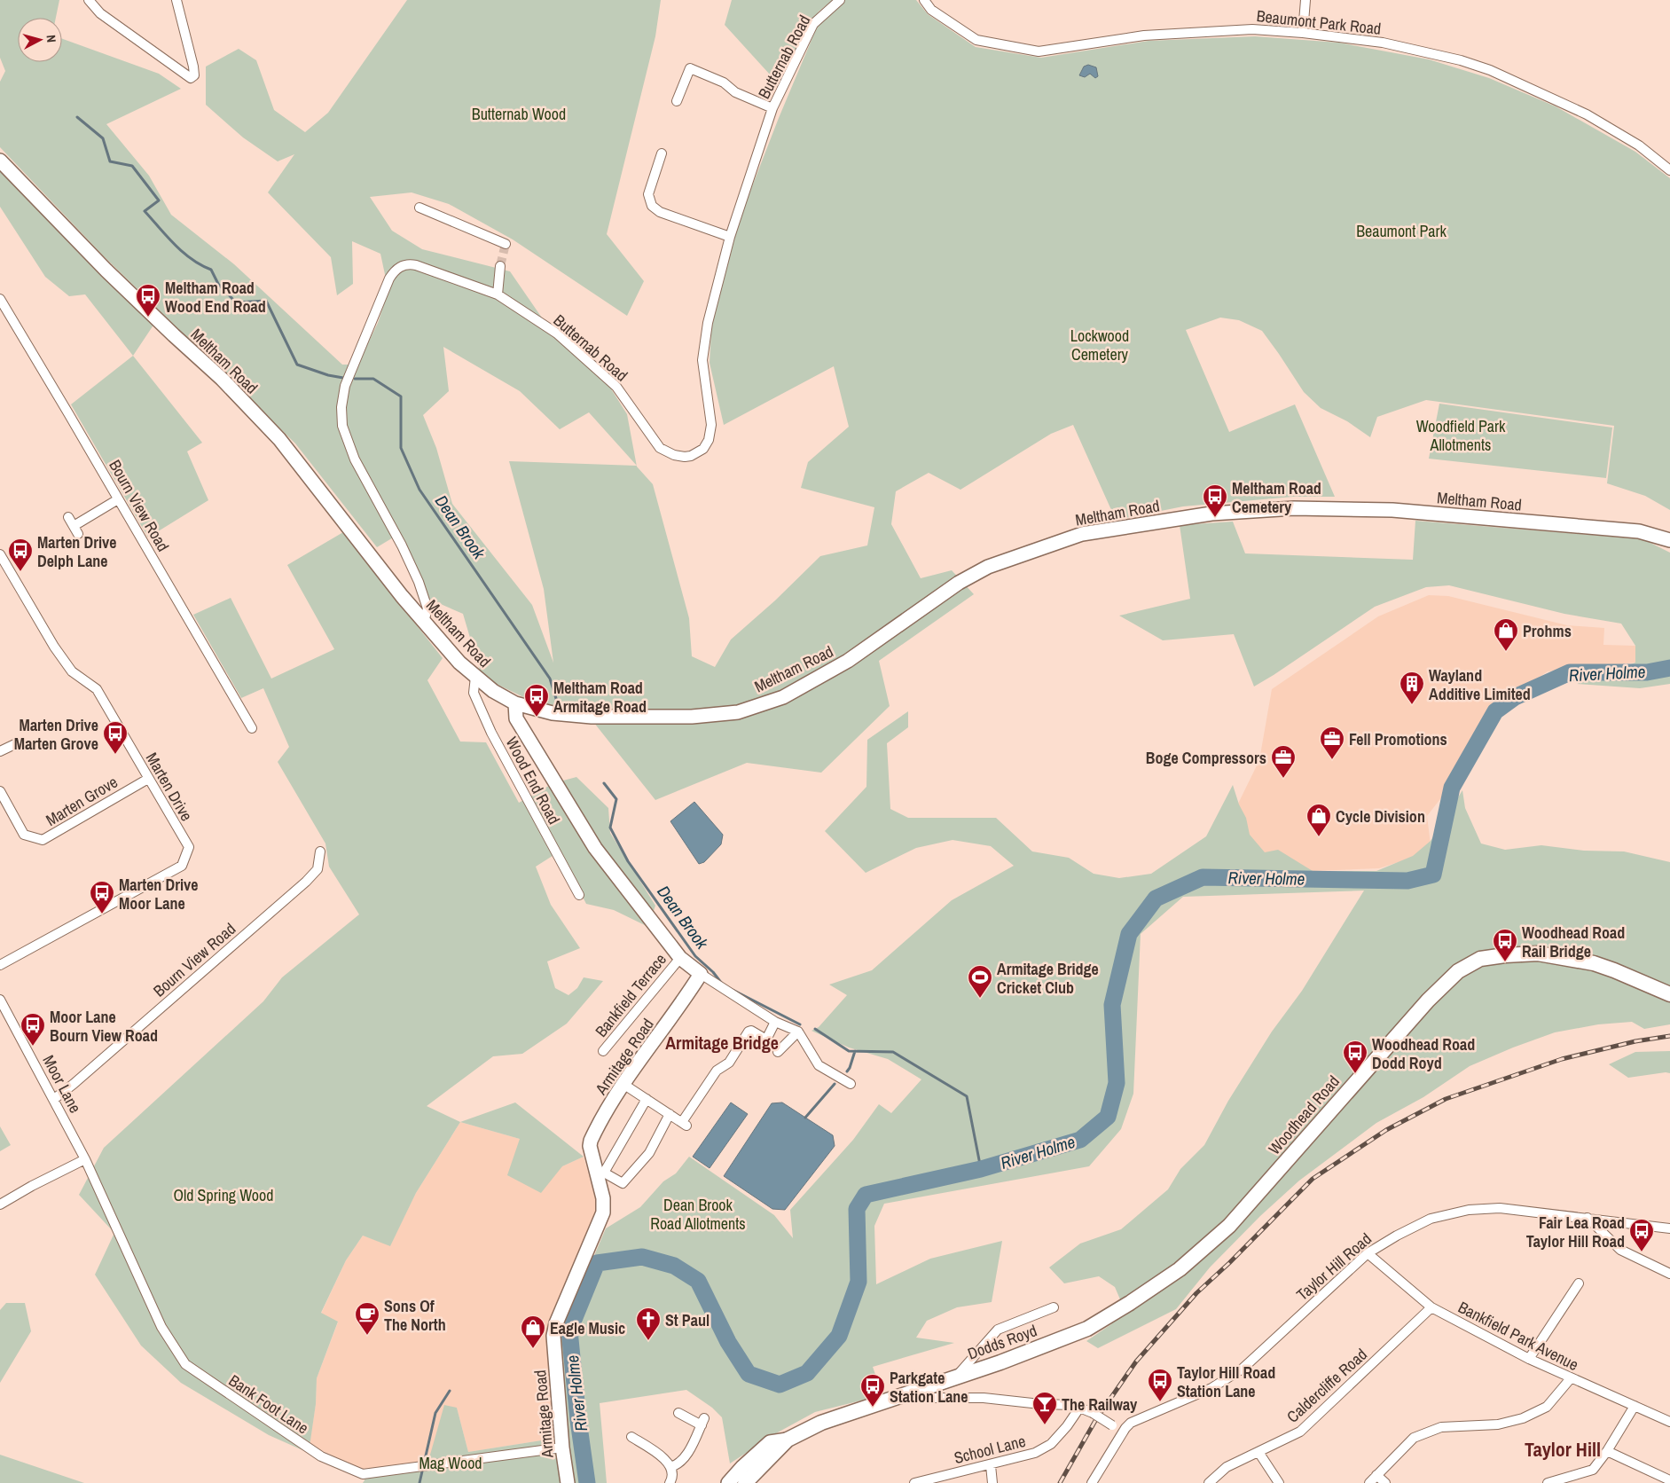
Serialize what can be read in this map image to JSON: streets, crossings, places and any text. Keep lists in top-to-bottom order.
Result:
{
  "streets": {
    "main road": [
      "Meltham Road",
      "Armitage Road",
      "Woodhead Road",
      "Dodds Royd"
    ],
    "street": [
      "Beaumont Park Road",
      "Butternab Road",
      "Bourn View Road",
      "Wood End Road",
      "Marten Drive",
      "Marten Grove",
      "Bankfield Terrace",
      "Moor Lane",
      "Taylor Hill Road",
      "Bankfield Park Avenue",
      "Caldercliffe Road",
      "Bank Foot Lane",
      "School Lane"
    ]
  },
  "crossings": [
    ["Butternab Road", "Meltham Road"],
    ["Meltham Road", "Wood End Road"],
    ["Bourn View Road", "Moor Lane"],
    ["Marten Drive", "Marten Grove"],
    ["Armitage Road", "Bank Foot Lane"],
    ["Moor Lane", "Bank Foot Lane"],
    ["Woodhead Road", "Dodds Royd"],
    ["Taylor Hill Road", "Bankfield Park Avenue"],
    ["Bankfield Park Avenue", "Caldercliffe Road"]
  ],
  "districts": ["Armitage Bridge", "Taylor Hill"],
  "water": ["Dean Brook", "River Holme"],
  "parks": [
    "Butternab Wood",
    "Beaumont Park",
    "Lockwood Cemetery",
    "Woodfield Park Allotments",
    "Old Spring Wood",
    "Dean Brook Road Allotments",
    "Mag Wood"
  ],
  "places": {
    "bus stop": [
      "Meltham Road Wood End Road",
      "Meltham Road Cemetery",
      "Marten Drive Delph Lane",
      "Meltham Road Armitage Road",
      "Marten Drive Marten Grove",
      "Marten Drive Moor Lane",
      "Woodhead Road Rail Bridge",
      "Moor Lane Bourn View Road",
      "Woodhead Road Dodd Royd",
      "Fair Lea Road Taylor Hill Road",
      "Taylor Hill Road Station Lane",
      "Parkgate Station Lane"
    ],
    "shop": ["Prohms", "Cycle Division", "Eagle Music"],
    "building": ["Wayland Additive Limited"],
    "office": ["Fell Promotions", "Boge Compressors"],
    "sports": ["Armitage Bridge Cricket Club"],
    "cafe": ["Sons Of The North"],
    "church": ["St Paul"],
    "bar": ["The Railway"]
  },
  "north": "right"
}
